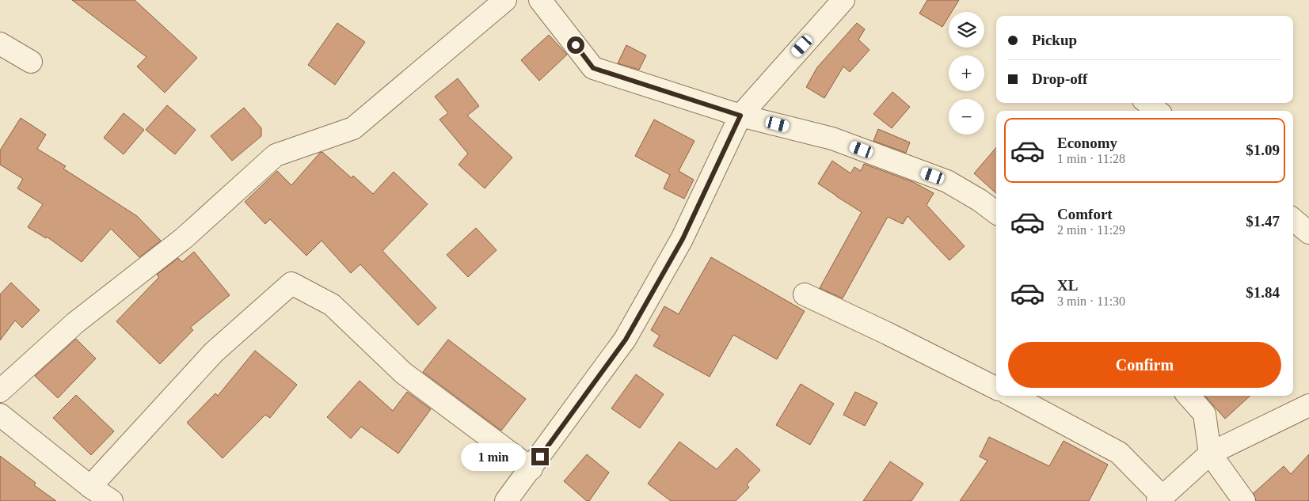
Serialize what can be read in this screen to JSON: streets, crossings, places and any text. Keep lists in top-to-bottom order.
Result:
{
  "page": {
    "map_buttons": ["+", "−"],
    "banner": ["Pickup", "Drop-off"],
    "list": [
      {
        "name": "Economy",
        "note": "1 min · 11:28",
        "value": "$1.09"
      },
      {
        "name": "Comfort",
        "note": "2 min · 11:29",
        "value": "$1.47"
      },
      {
        "name": "XL",
        "note": "3 min · 11:30",
        "value": "$1.84"
      }
    ],
    "buttons": "Confirm",
    "bubble": "1 min"
  }
}
